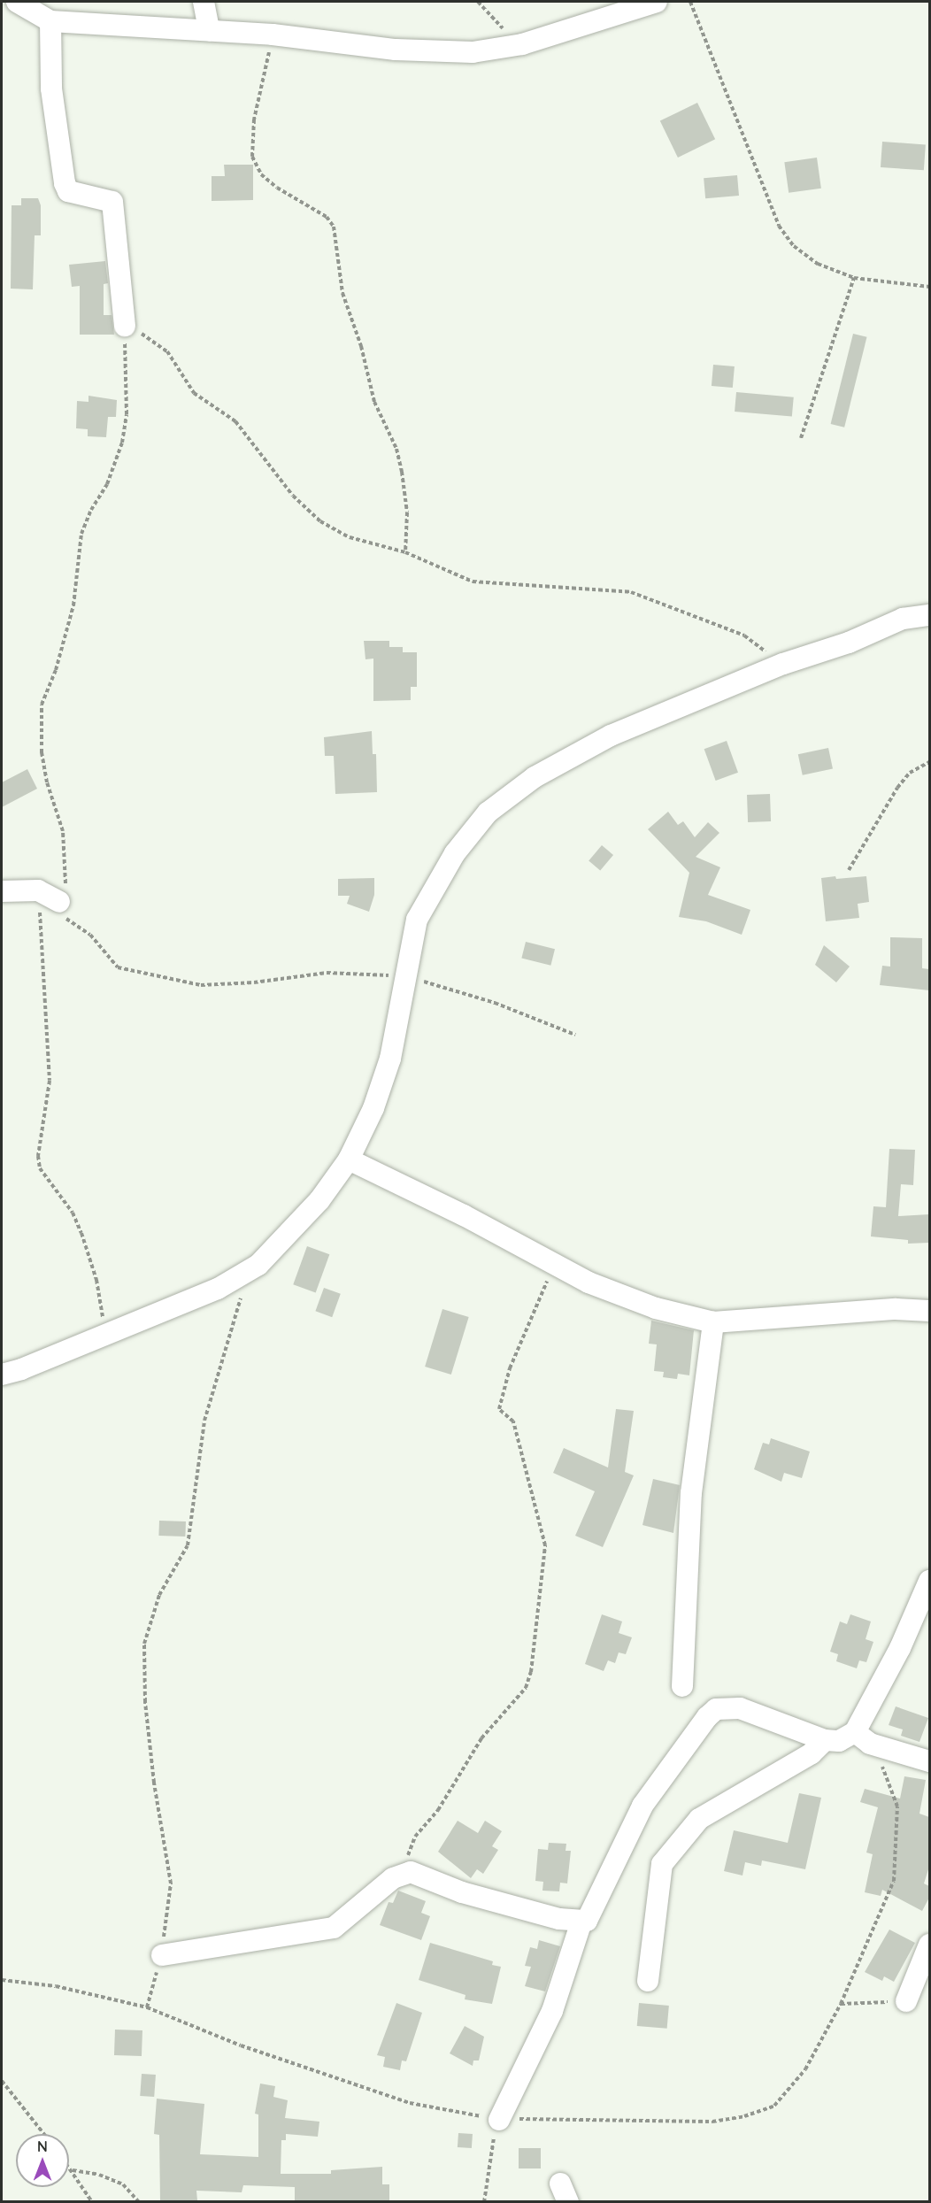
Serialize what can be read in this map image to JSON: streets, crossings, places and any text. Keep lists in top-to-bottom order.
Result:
{
  "north": "top"
}
